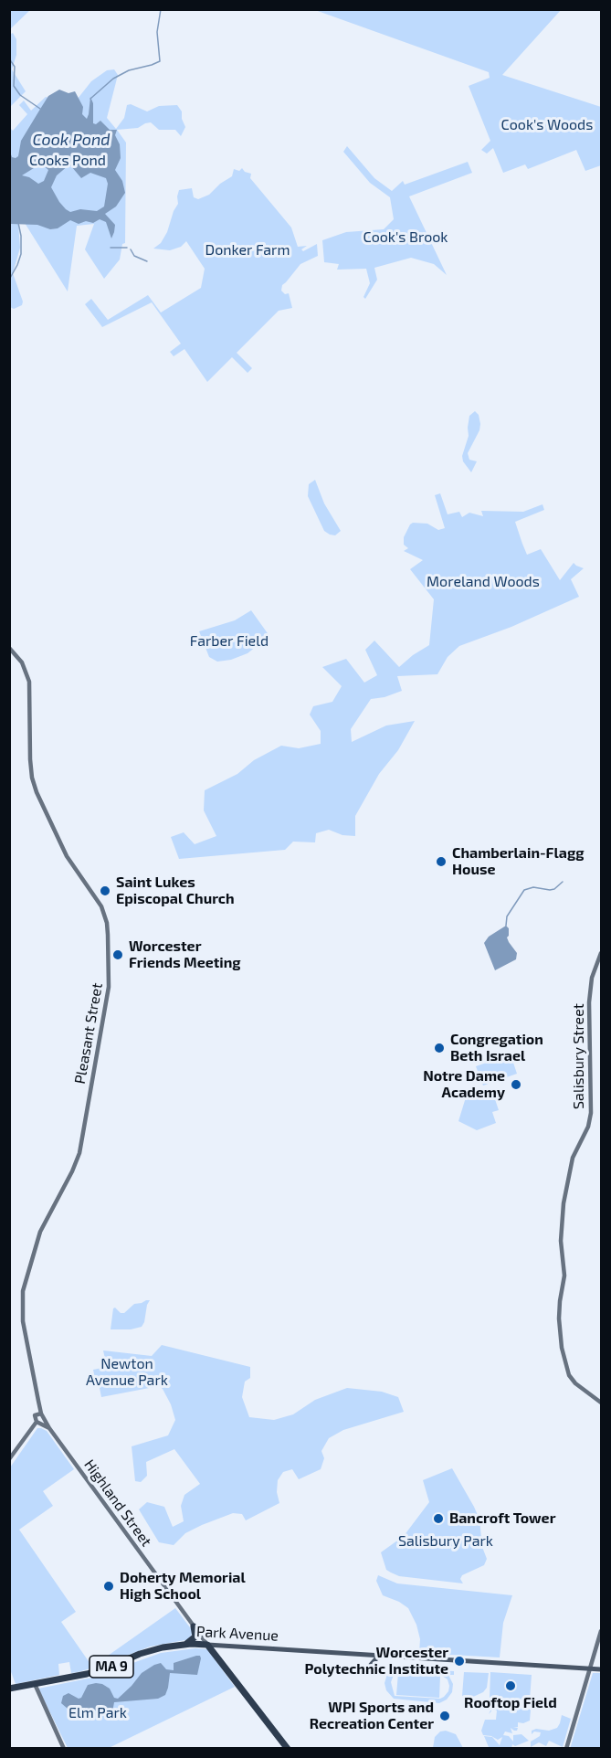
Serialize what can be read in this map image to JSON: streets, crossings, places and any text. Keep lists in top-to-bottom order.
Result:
{
  "streets": {
    "highway": ["Highland Street", "Park Avenue", "MA 9"],
    "main road": ["Pleasant Street", "Salisbury Street"]
  },
  "crossings": [
    ["Pleasant Street", "Highland Street"],
    ["Highland Street", "Park Avenue"]
  ],
  "water": ["Cook Pond"],
  "parks": [
    "Cook's Woods",
    "Cooks Pond",
    "Cook's Brook",
    "Donker Farm",
    "Moreland Woods",
    "Farber Field",
    "Newton Avenue Park",
    "Salisbury Park",
    "Elm Park"
  ],
  "places": [
    "Chamberlain-Flagg House",
    "Saint Lukes Episcopal Church",
    "Worcester Friends Meeting",
    "Congregation Beth Israel",
    "Notre Dame Academy",
    "Bancroft Tower",
    "Doherty Memorial High School",
    "Worcester Polytechnic Institute",
    "Rooftop Field",
    "WPI Sports and Recreation Center"
  ]
}
